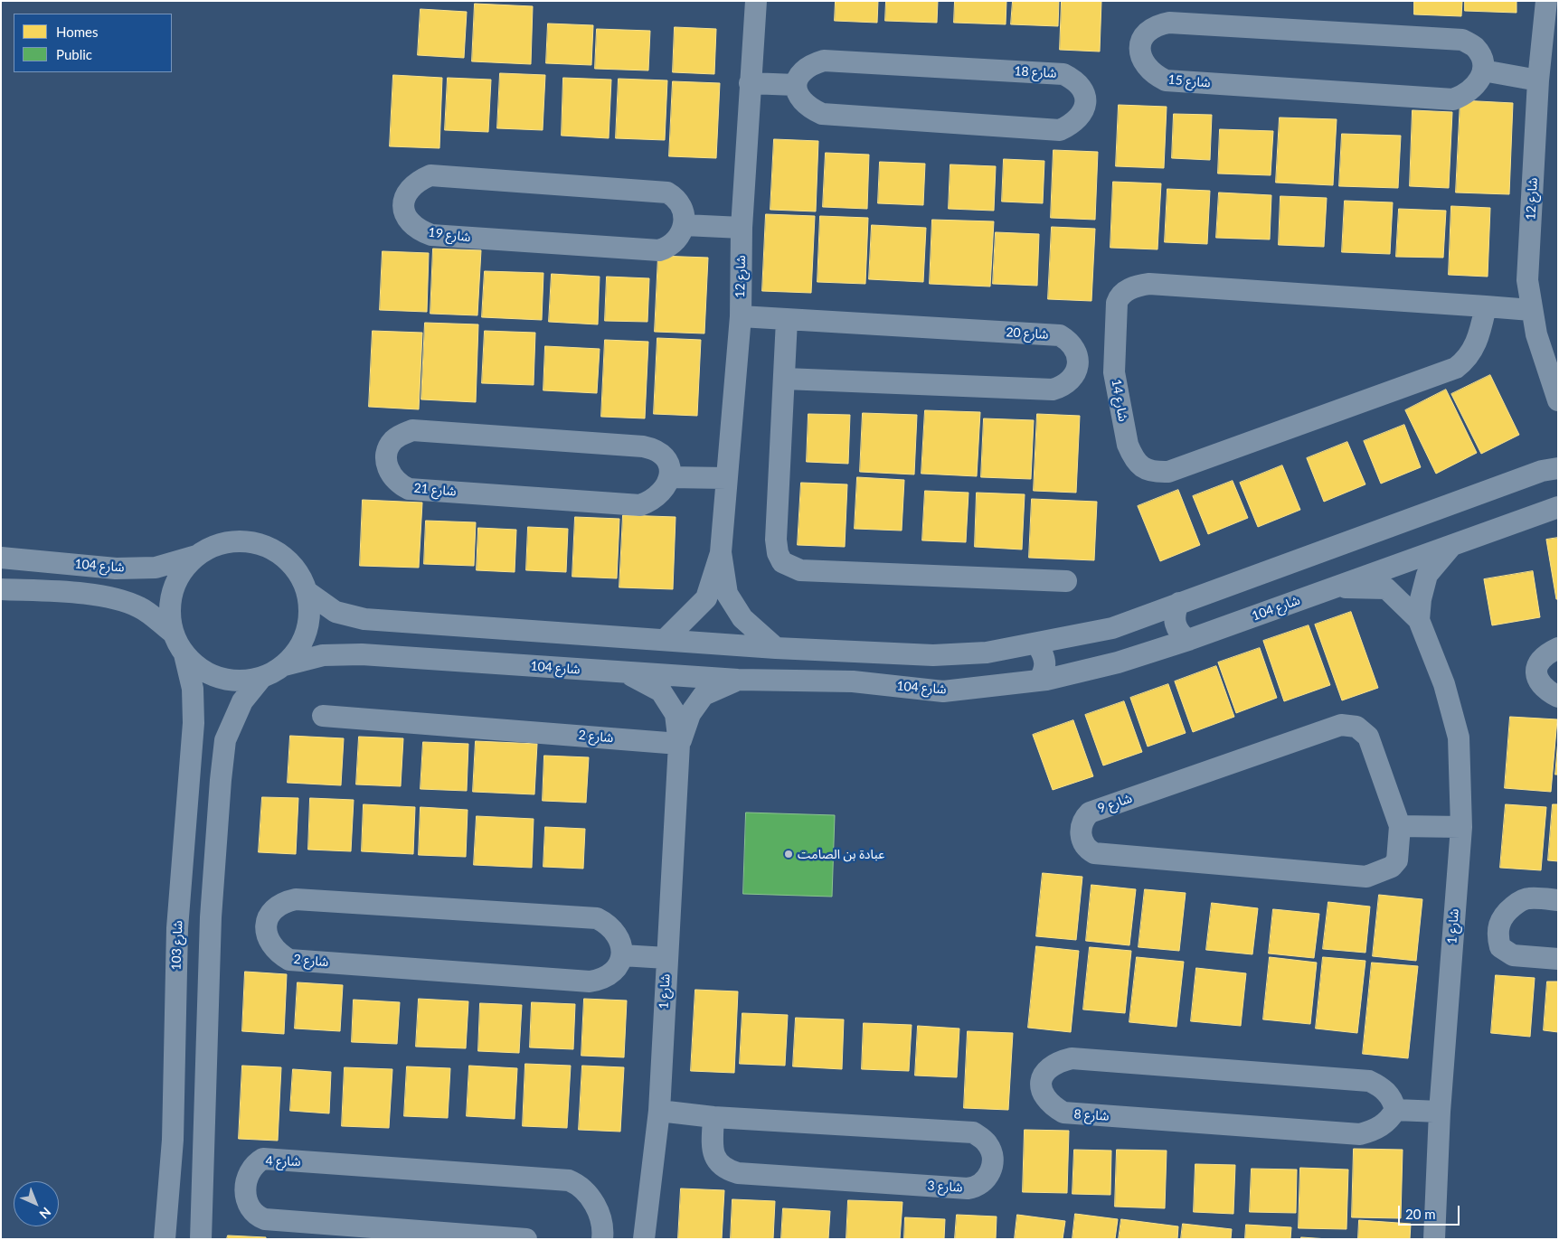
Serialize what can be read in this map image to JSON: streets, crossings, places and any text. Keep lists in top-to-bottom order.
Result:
{
  "streets": {
    "street": [
      "شارع 18",
      "شارع 15",
      "شارع 12",
      "شارع 19",
      "شارع 20",
      "شارع 14",
      "شارع 21",
      "شارع 104",
      "شارع 2",
      "شارع 9",
      "شارع 1",
      "شارع 103",
      "شارع 8",
      "شارع 4",
      "شارع 3"
    ]
  },
  "crossings": [
    ["شارع 12", "شارع 20"],
    ["شارع 12", "شارع 14"],
    ["شارع 104", "شارع 1"],
    ["شارع 104", "شارع 103"],
    ["شارع 2", "شارع 1"],
    ["شارع 1", "شارع 3"]
  ],
  "places": ["عبادة بن الصامت"],
  "legend": ["Homes", "Public"],
  "scale_bar": "20 m",
  "north": "bottom right"
}
